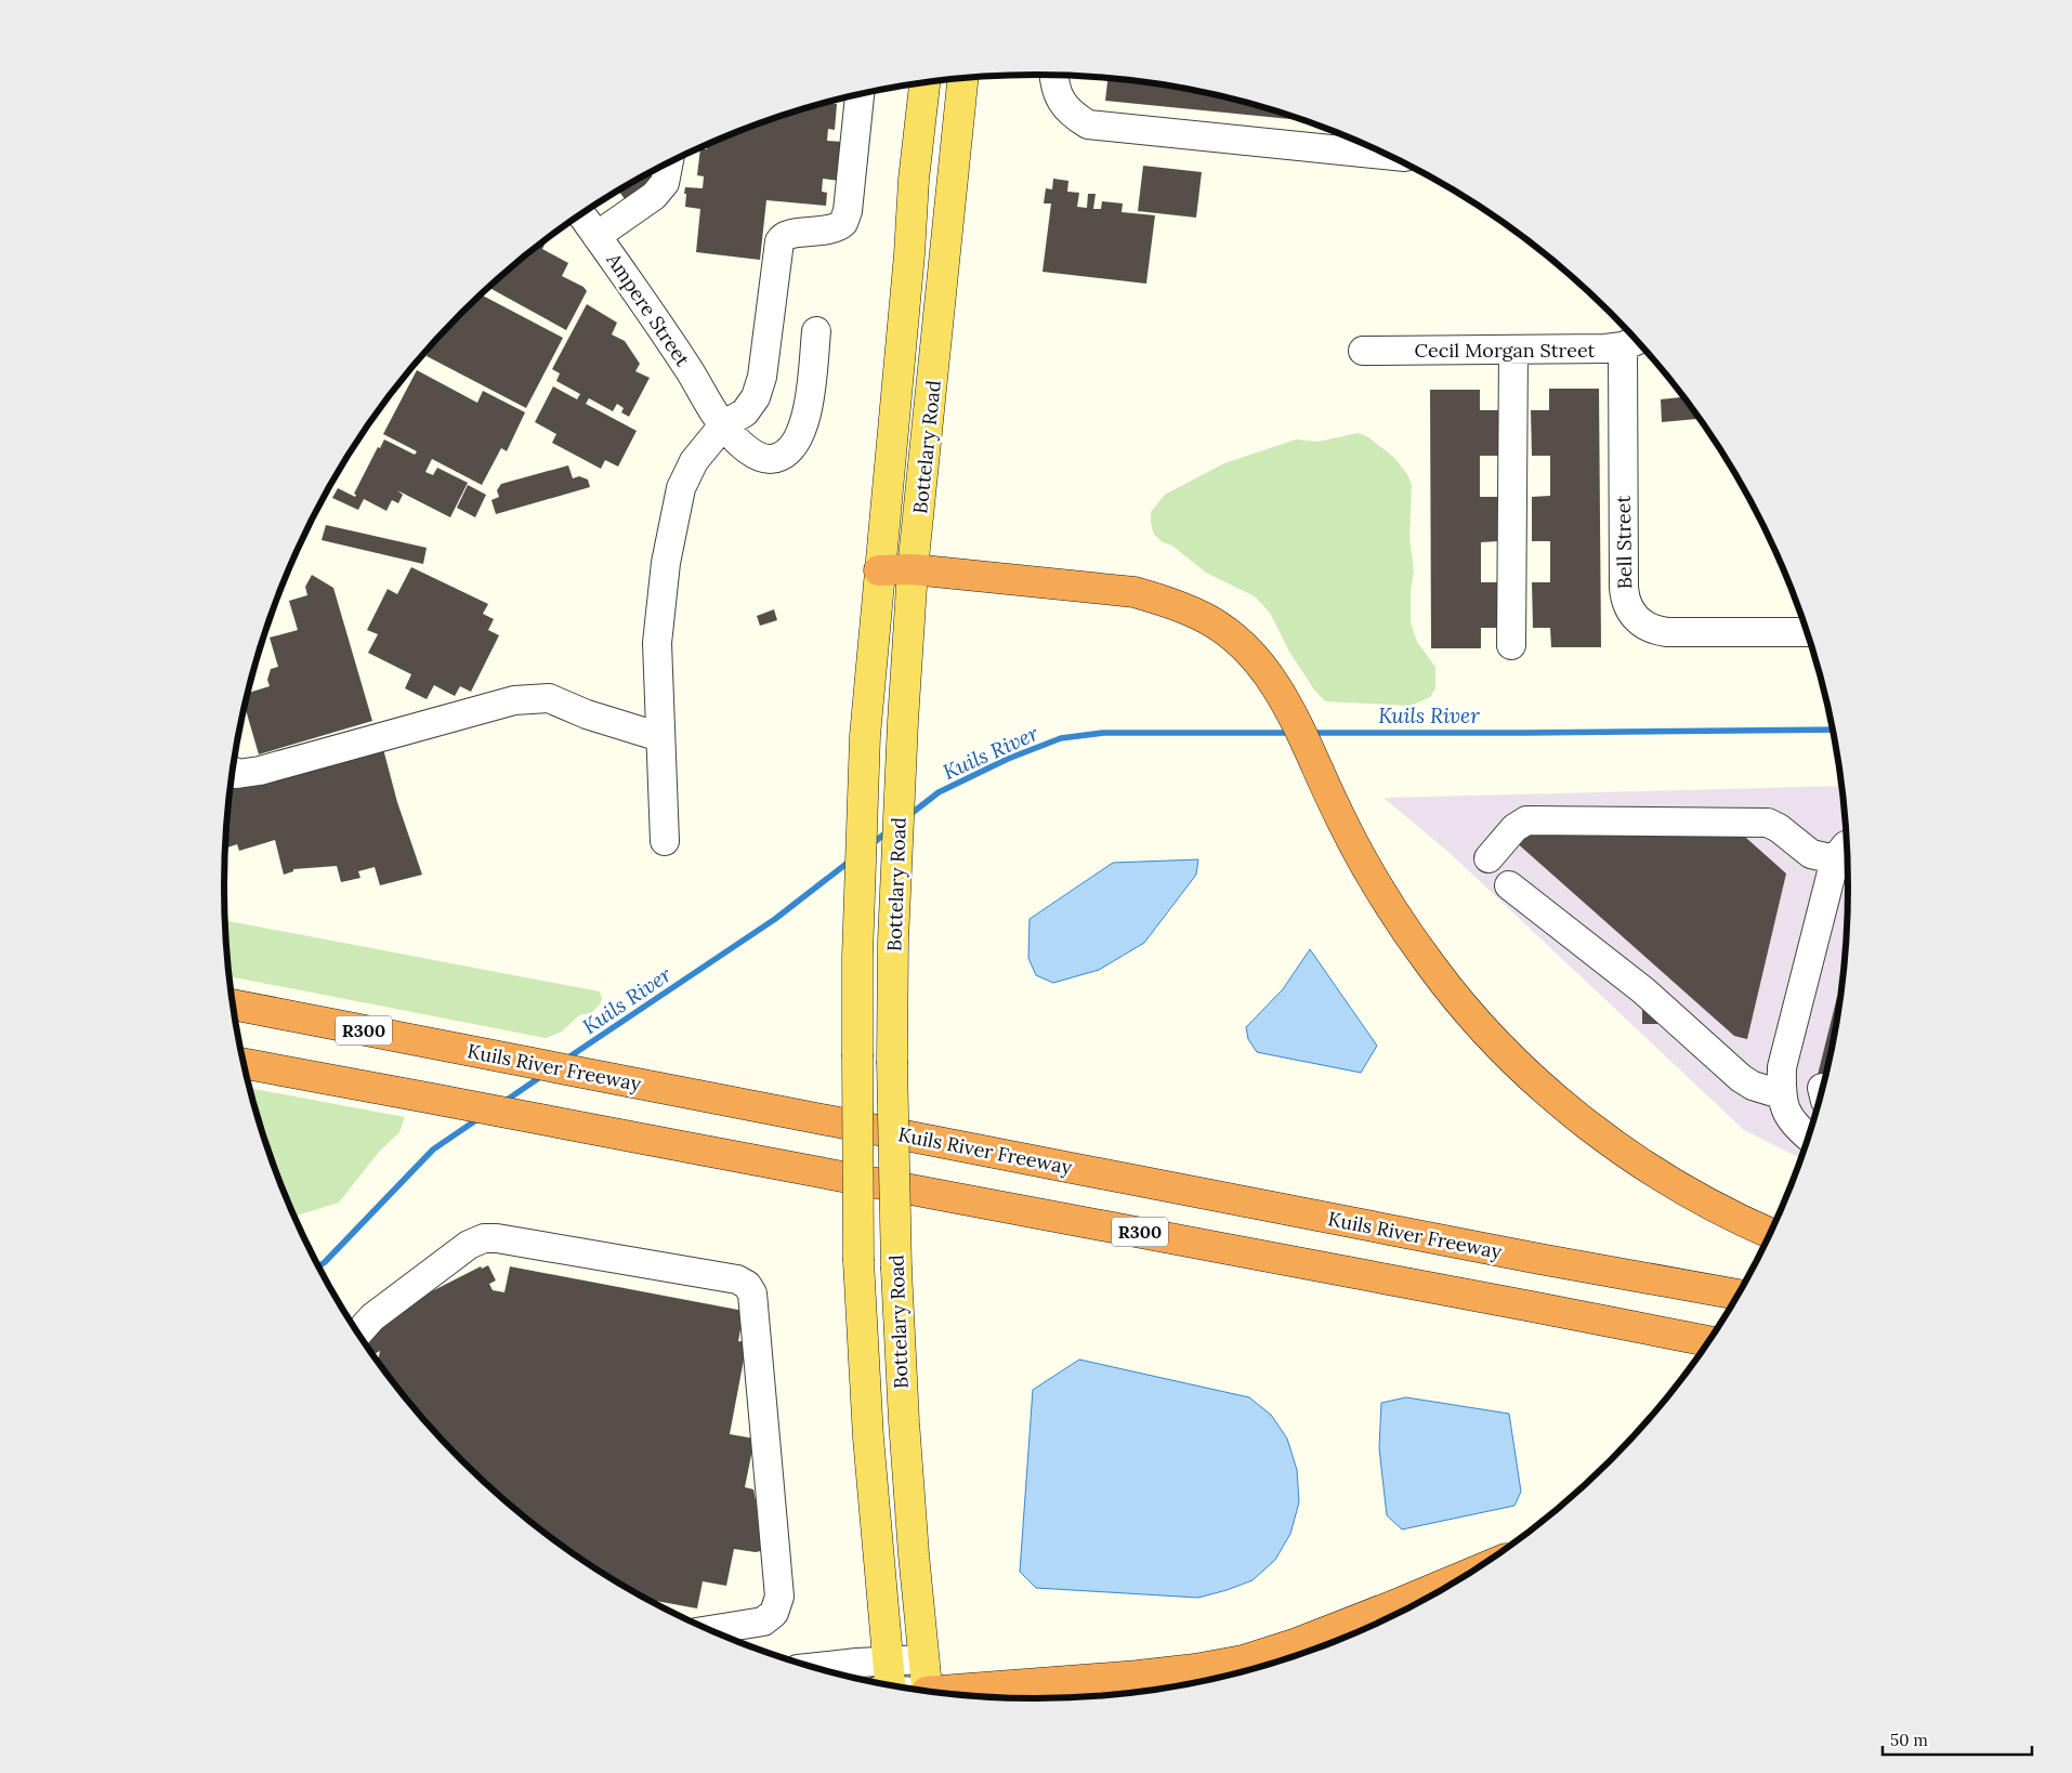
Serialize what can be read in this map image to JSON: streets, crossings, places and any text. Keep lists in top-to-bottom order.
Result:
{
  "streets": {
    "highway": ["R300", "Kuils River Freeway"],
    "main road": ["Bottelary Road"],
    "street": ["Ampere Street", "Cecil Morgan Street", "Bell Street"]
  },
  "crossings": [
    ["Cecil Morgan Street", "Bell Street"]
  ],
  "water": ["Kuils River"],
  "scale_bar": "50 m"
}
